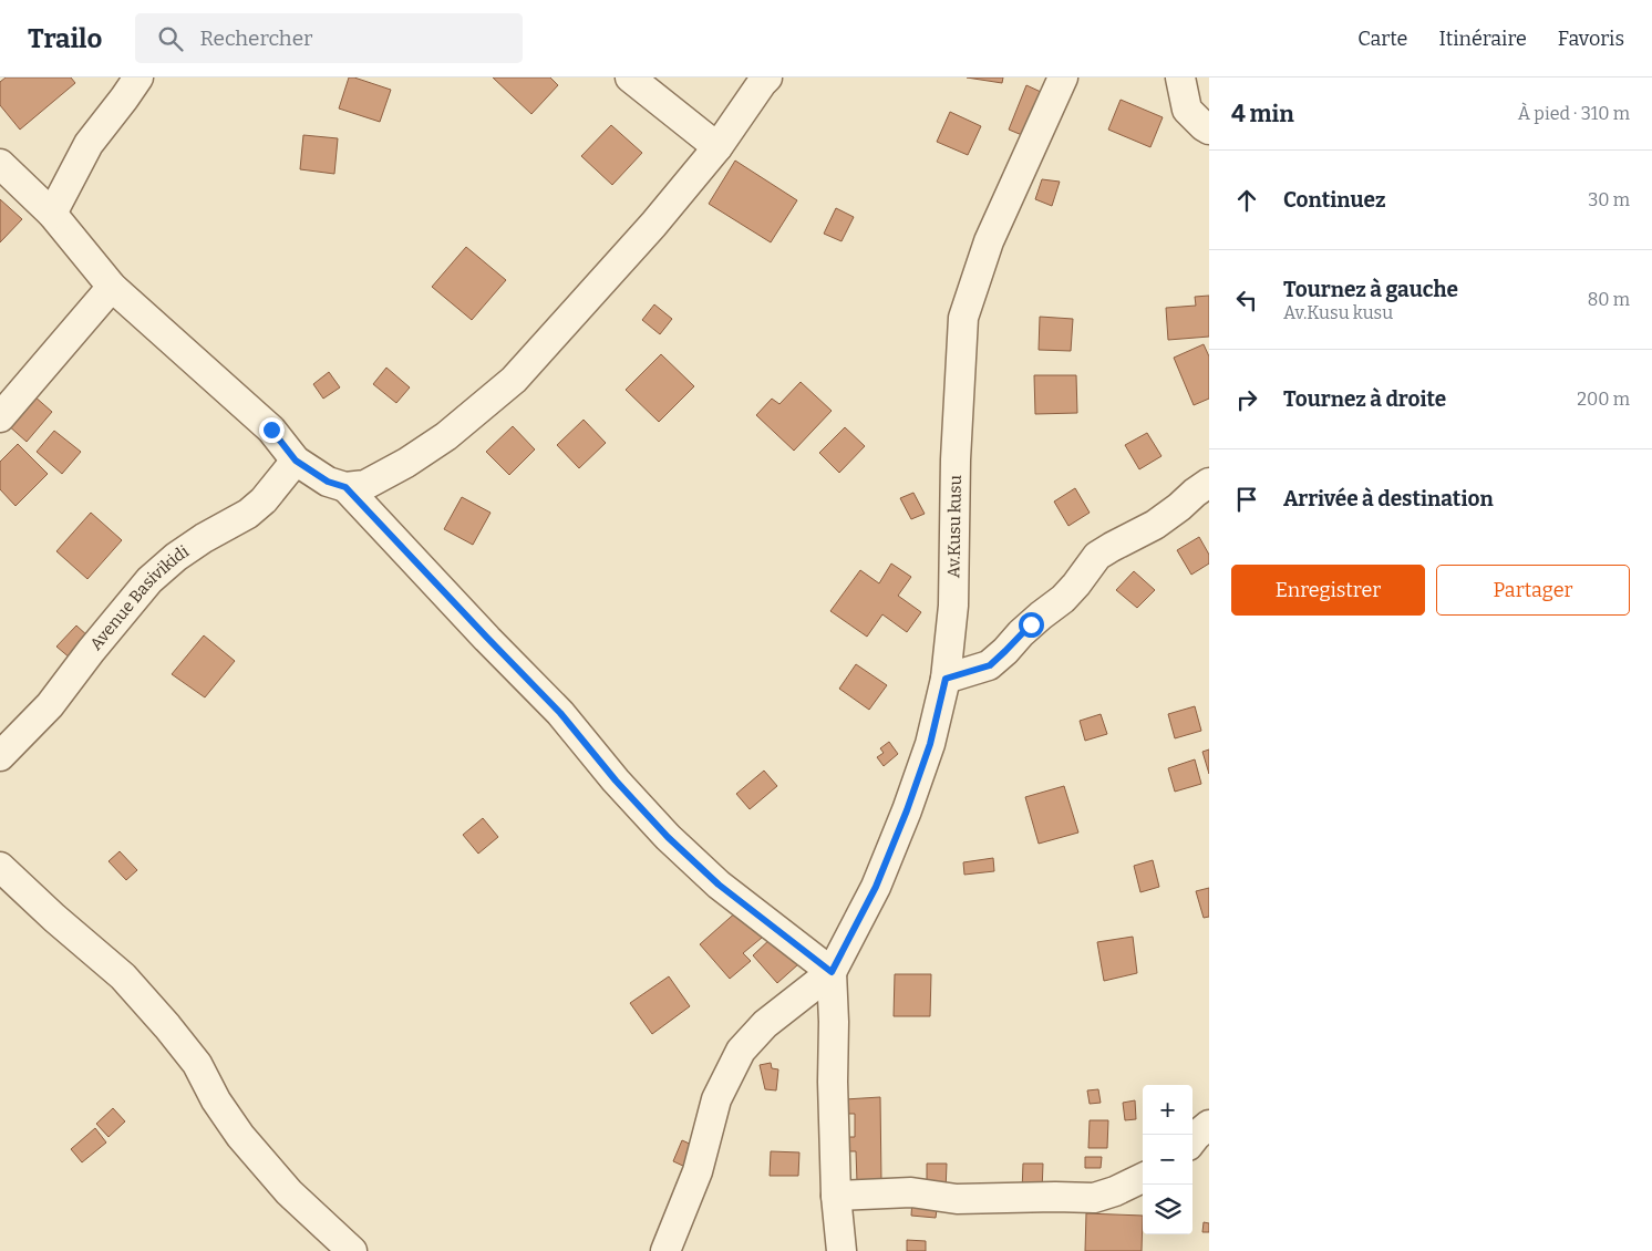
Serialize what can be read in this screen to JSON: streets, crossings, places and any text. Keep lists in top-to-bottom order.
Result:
{
  "streets": {
    "street": ["Av.Kusu kusu", "Avenue Basivikidi"]
  },
  "page": {
    "header": "Trailo",
    "search": "Rechercher",
    "nav": ["Carte", "Itinéraire", "Favoris"],
    "heading": ["4 min", "À pied · 310 m"],
    "list": [
      ["Continuez", "30 m"],
      ["Tournez à gauche", "Av.Kusu kusu", "80 m"],
      ["Tournez à droite", "200 m"],
      "Arrivée à destination"
    ],
    "buttons": ["Enregistrer", "Partager"],
    "map_buttons": ["+", "−"]
  }
}
